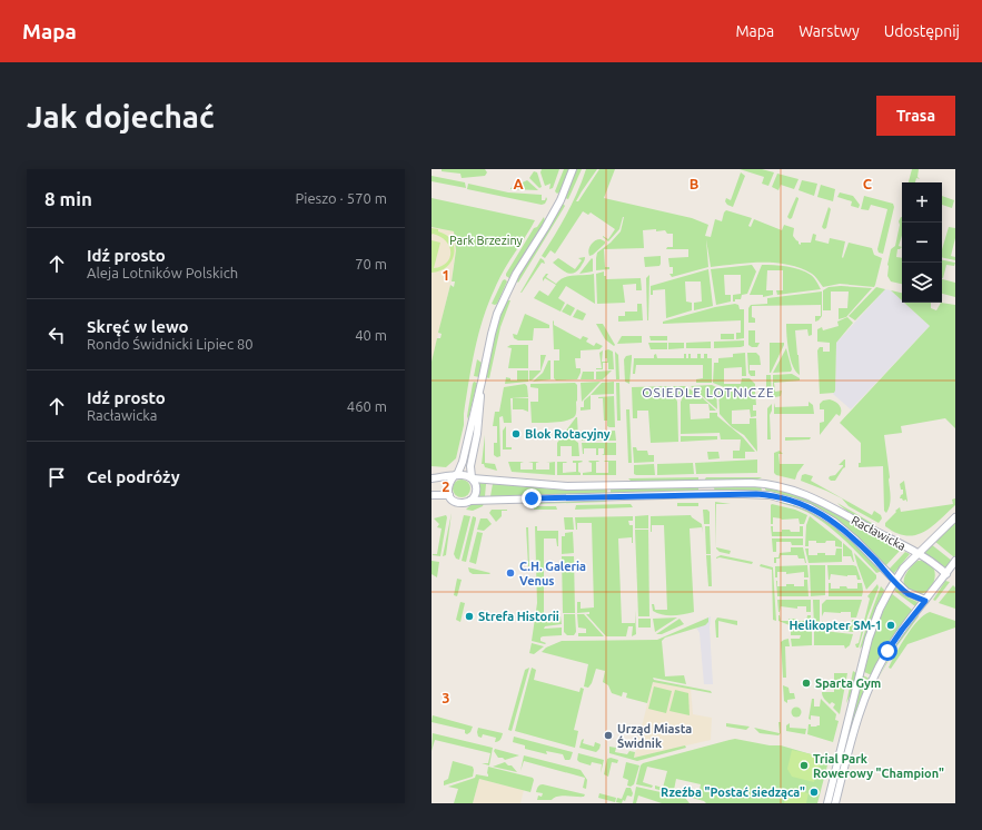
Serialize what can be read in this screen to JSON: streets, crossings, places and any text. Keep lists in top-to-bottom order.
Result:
{
  "streets": {
    "street": ["Racławicka"]
  },
  "districts": ["OSIEDLE LOTNICZE"],
  "parks": ["Park Brzeziny"],
  "places": [
    "Blok Rotacyjny",
    "C.H. Galeria Venus",
    "Strefa Historii",
    "Helikopter SM-1",
    "Sparta Gym",
    "Urząd Miasta Świdnik",
    "Trial Park Rowerowy \"Champion\"",
    "Rzeźba \"Postać siedząca\""
  ],
  "page": {
    "header": "Mapa",
    "nav": ["Mapa", "Warstwy", "Udostępnij"],
    "buttons": "Trasa",
    "title": "Jak dojechać",
    "heading": ["8 min", "Pieszo · 570 m"],
    "map_buttons": ["+", "−"],
    "list": [
      ["Idź prosto", "Aleja Lotników Polskich", "70 m"],
      ["Skręć w lewo", "Rondo Świdnicki Lipiec 80", "40 m"],
      ["Idź prosto", "Racławicka", "460 m"],
      "Cel podróży"
    ]
  },
  "grid": {
    "columns": ["A", "B", "C"],
    "rows": ["1", "2", "3"]
  }
}
